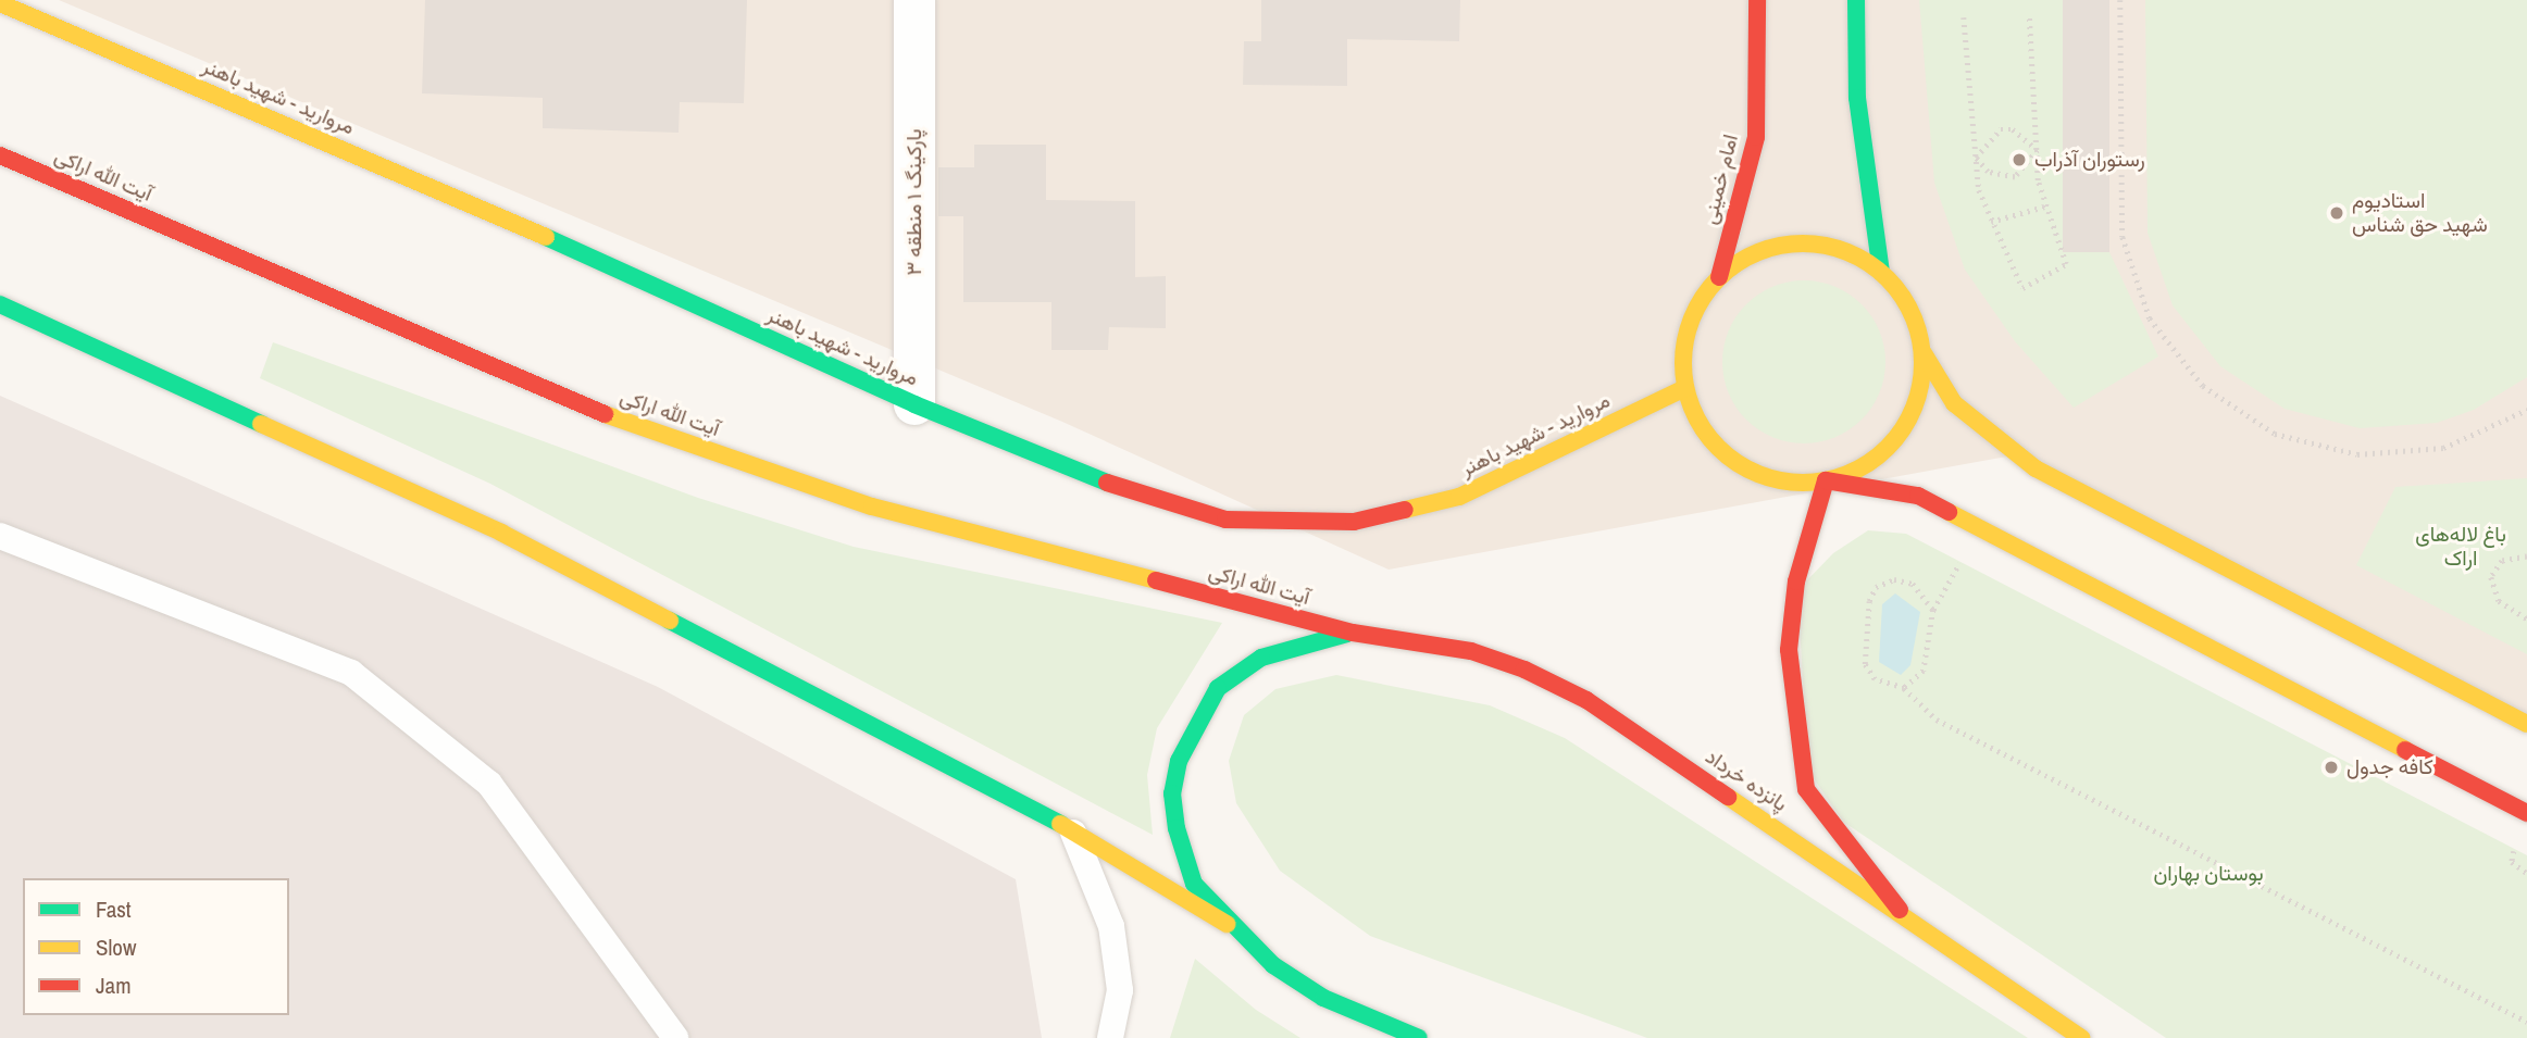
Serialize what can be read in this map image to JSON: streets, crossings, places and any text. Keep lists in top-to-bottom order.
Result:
{
  "streets": {
    "street": [
      "مروارید - شهید باهنر",
      "آیت الله اراکی",
      "امام خمینی",
      "پارکینگ ۱ منطقه ۳",
      "پانزده خرداد"
    ]
  },
  "crossings": [
    ["مروارید - شهید باهنر", "امام خمینی"],
    ["مروارید - شهید باهنر", "پارکینگ ۱ منطقه ۳"],
    ["آیت الله اراکی", "پانزده خرداد"]
  ],
  "parks": ["باغ لاله‌های اراک", "بوستان بهاران"],
  "places": ["رستوران آذراب", "استادیوم شهید حق شناس", "کافه جدول"],
  "legend": ["Fast", "Slow", "Jam"]
}
